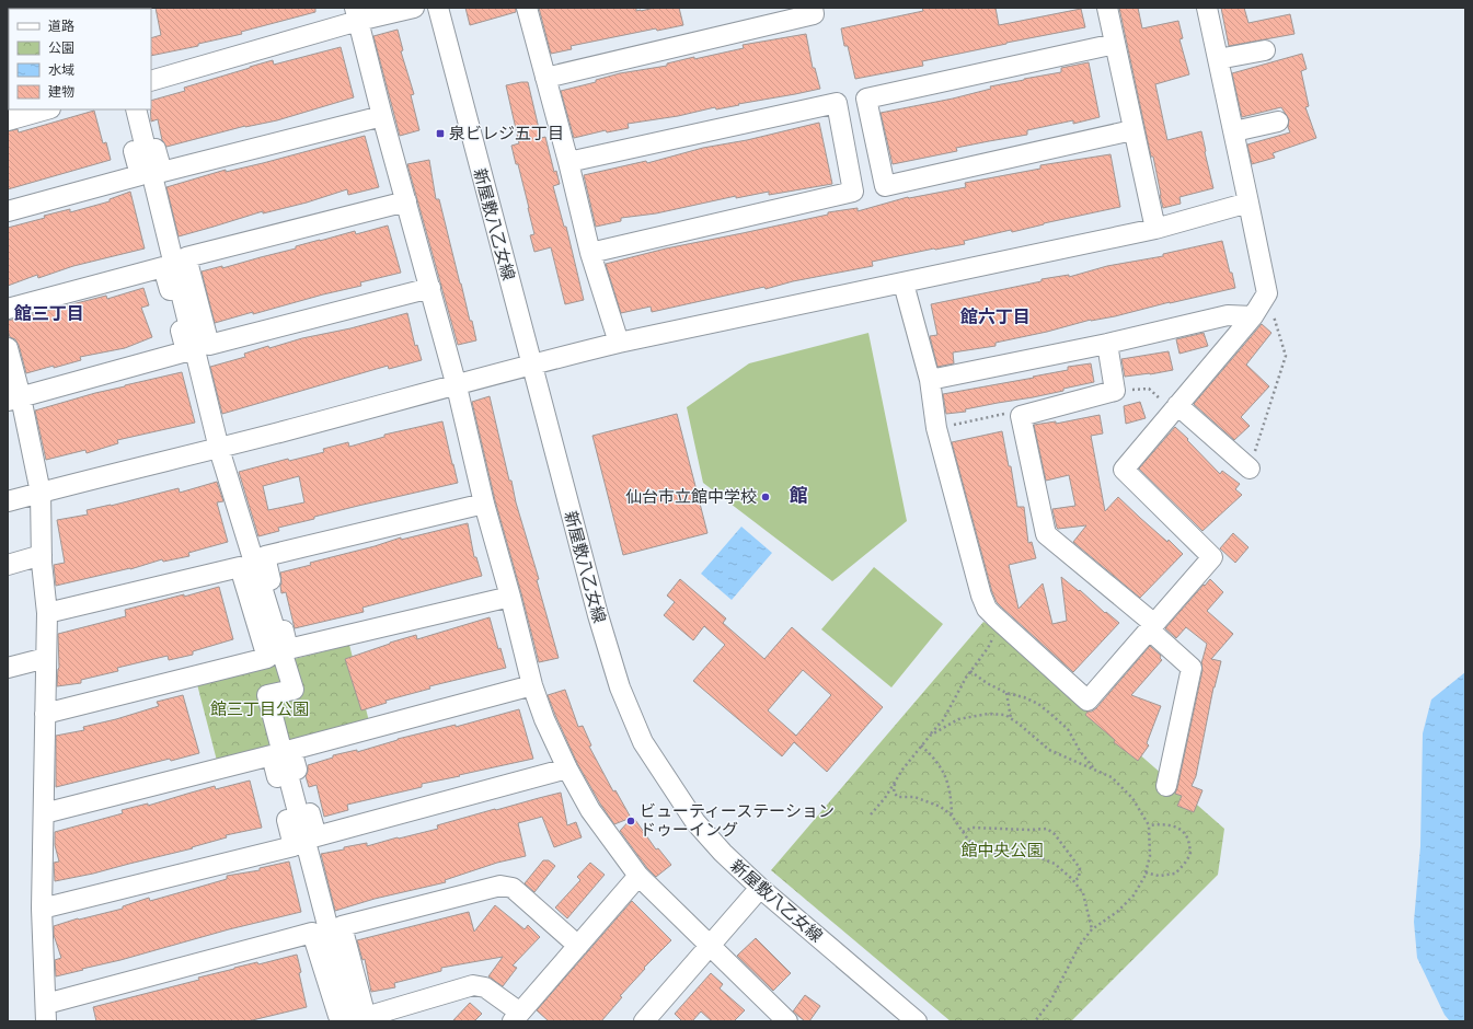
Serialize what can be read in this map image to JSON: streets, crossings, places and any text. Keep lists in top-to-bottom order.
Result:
{
  "streets": {
    "street": ["新屋敷八乙女線"]
  },
  "districts": ["館三丁目", "館六丁目", "館"],
  "parks": ["館三丁目公園", "館中央公園"],
  "places": {
    "transit": ["泉ビレジ五丁目"],
    "other": ["仙台市立館中学校", "ビューティーステーション ドゥーイング"]
  },
  "legend": [
    "道路",
    "公園",
    "水域",
    "建物"
  ]
}
